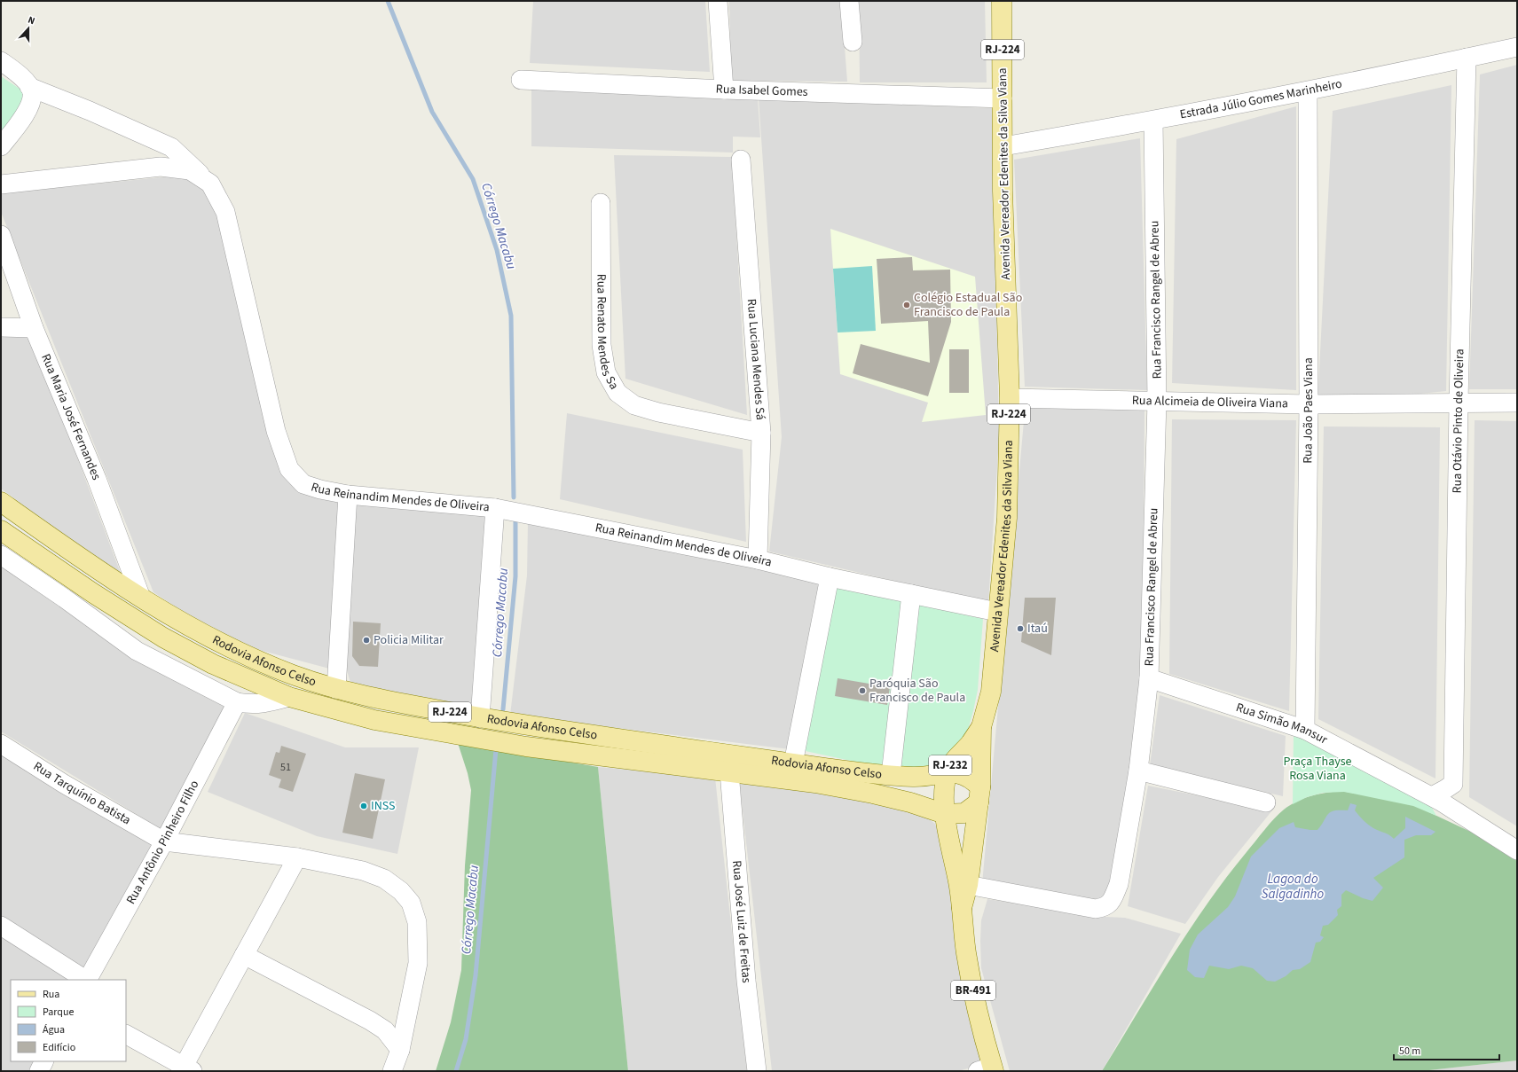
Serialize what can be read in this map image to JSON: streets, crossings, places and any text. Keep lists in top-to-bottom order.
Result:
{
  "streets": {
    "main road": [
      "RJ-224",
      "Avenida Vereador Edenites da Silva Viana",
      "Rodovia Afonso Celso",
      "RJ-232",
      "BR-491"
    ],
    "street": [
      "Rua Isabel Gomes",
      "Estrada Júlio Gomes Marinheiro",
      "Rua Francisco Rangel de Abreu",
      "Rua Renato Mendes Sa",
      "Rua Luciana Mendes Sá",
      "Rua Alcimeia de Oliveira Viana",
      "Rua João Paes Viana",
      "Rua Maria José Fernandes",
      "Rua Otávio Pinto de Oliveira",
      "Rua Reinandim Mendes de Oliveira",
      "Rua Simão Mansur",
      "Rua Tarquínio Batista",
      "Rua Antônio Pinheiro Filho",
      "Rua José Luiz de Freitas"
    ]
  },
  "crossings": [
    ["Rua Isabel Gomes", "Avenida Vereador Edenites da Silva Viana"],
    ["Estrada Júlio Gomes Marinheiro", "Avenida Vereador Edenites da Silva Viana"],
    ["Estrada Júlio Gomes Marinheiro", "Rua Francisco Rangel de Abreu"],
    ["Estrada Júlio Gomes Marinheiro", "Rua João Paes Viana"],
    ["Estrada Júlio Gomes Marinheiro", "Rua Otávio Pinto de Oliveira"],
    ["Avenida Vereador Edenites da Silva Viana", "Rua Francisco Rangel de Abreu"],
    ["Avenida Vereador Edenites da Silva Viana", "Rua Alcimeia de Oliveira Viana"],
    ["Avenida Vereador Edenites da Silva Viana", "Rua Reinandim Mendes de Oliveira"],
    ["Avenida Vereador Edenites da Silva Viana", "Rodovia Afonso Celso"],
    ["Rua Francisco Rangel de Abreu", "Rua Alcimeia de Oliveira Viana"],
    ["Rua Francisco Rangel de Abreu", "Rua Simão Mansur"],
    ["Rua Renato Mendes Sa", "Rua Luciana Mendes Sá"],
    ["Rua Luciana Mendes Sá", "Rua Reinandim Mendes de Oliveira"],
    ["Rua Alcimeia de Oliveira Viana", "Rua João Paes Viana"],
    ["Rua Alcimeia de Oliveira Viana", "Rua Otávio Pinto de Oliveira"],
    ["Rua João Paes Viana", "Rua Simão Mansur"],
    ["Rua Maria José Fernandes", "Rodovia Afonso Celso"],
    ["Rua Otávio Pinto de Oliveira", "Rua Simão Mansur"],
    ["Rodovia Afonso Celso", "Rua José Luiz de Freitas"],
    ["Rua Tarquínio Batista", "Rua Antônio Pinheiro Filho"]
  ],
  "water": ["Córrego Macabu", "Lagoa do Salgadinho"],
  "parks": ["Praça Thayse Rosa Viana"],
  "places": [
    "Colégio Estadual São Francisco de Paula",
    "Itaú",
    "Policia Militar",
    "Paróquia São Francisco de Paula",
    "INSS"
  ],
  "house_numbers": ["51"],
  "legend": [
    "Rua",
    "Parque",
    "Água",
    "Edifício"
  ],
  "scale_bar": "50 m",
  "north": "top"
}
